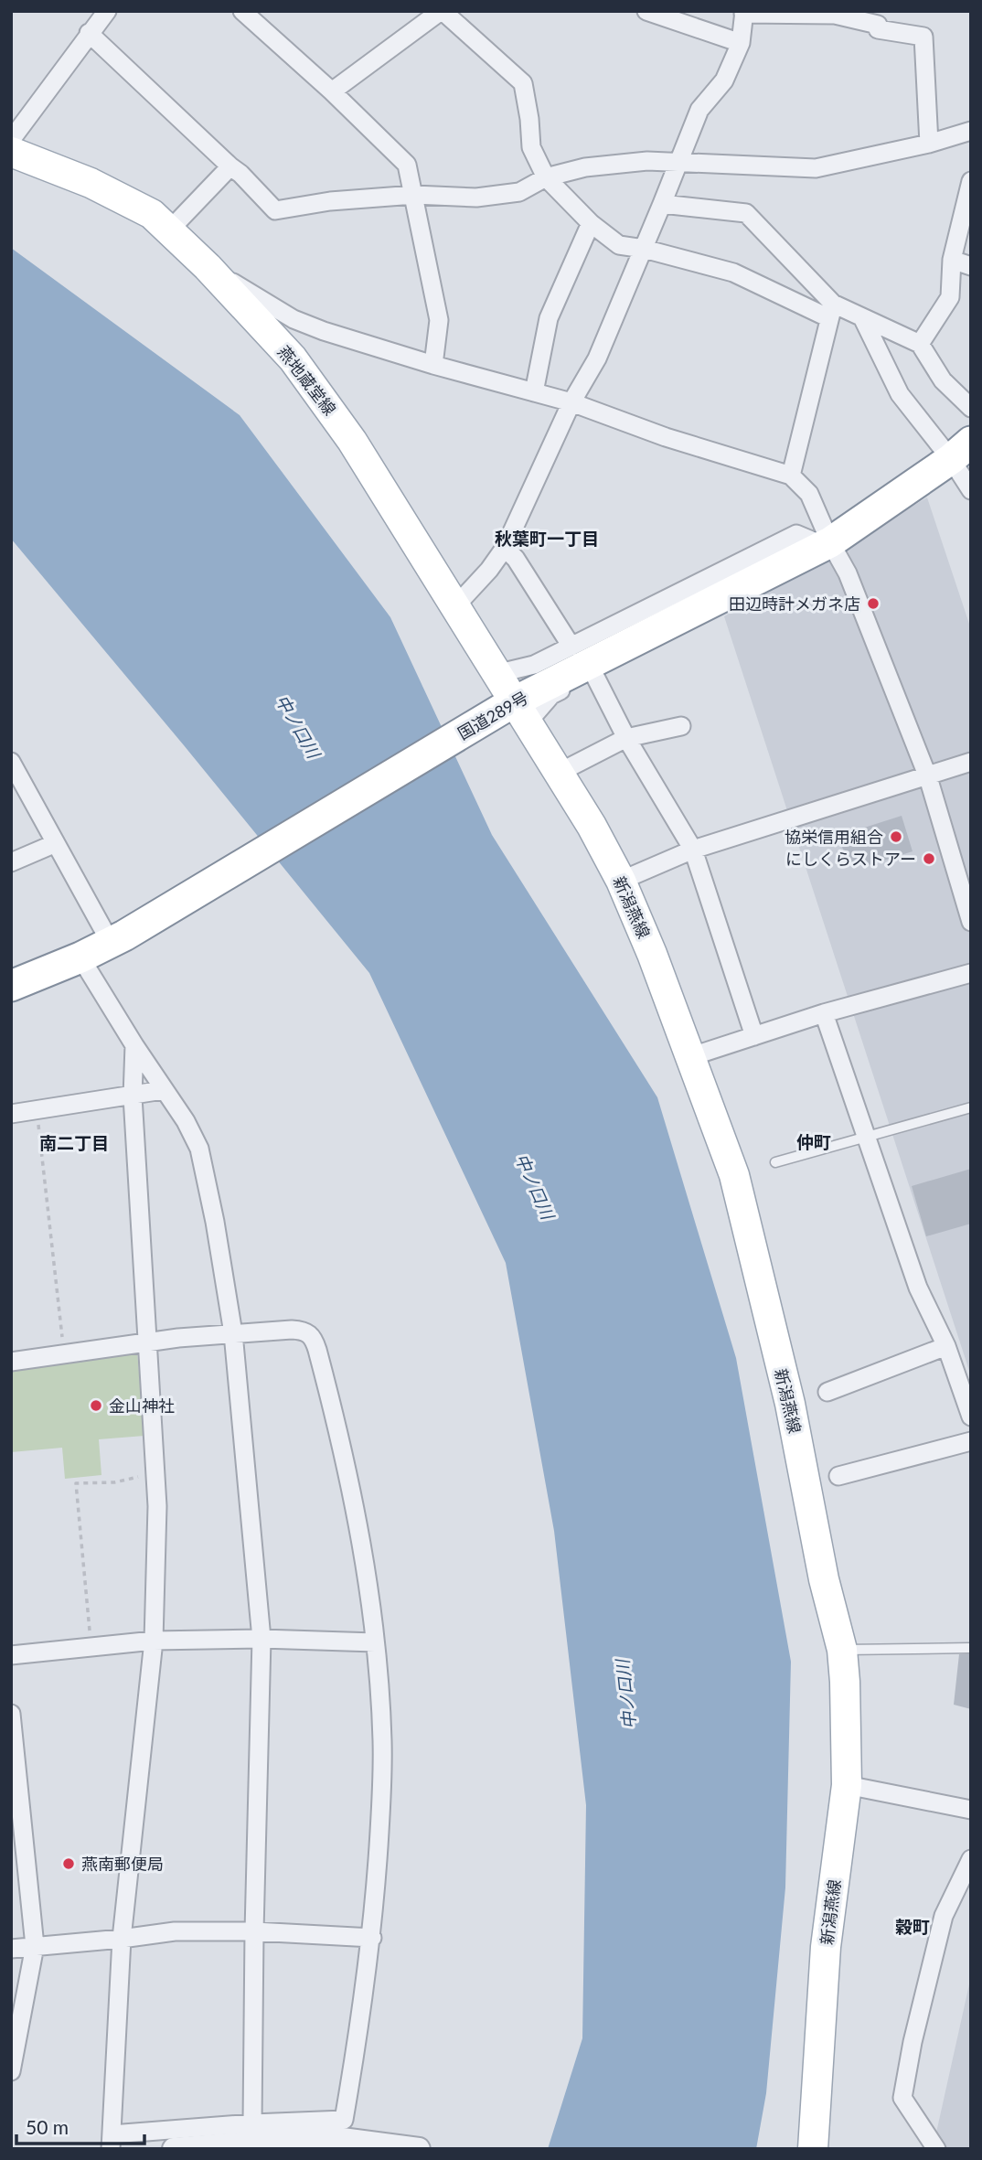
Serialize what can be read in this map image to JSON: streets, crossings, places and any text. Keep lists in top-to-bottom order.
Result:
{
  "streets": {
    "highway": ["国道289号"],
    "main road": ["燕地蔵堂線", "新潟燕線"]
  },
  "crossings": [
    ["燕地蔵堂線", "国道289号"],
    ["燕地蔵堂線", "新潟燕線"],
    ["国道289号", "新潟燕線"]
  ],
  "districts": [
    "秋葉町一丁目",
    "仲町",
    "南二丁目",
    "穀町"
  ],
  "water": ["中ノ口川"],
  "places": [
    "田辺時計メガネ店",
    "協栄信用組合",
    "にしくらストアー",
    "金山神社",
    "燕南郵便局"
  ],
  "scale_bar": "50 m"
}
